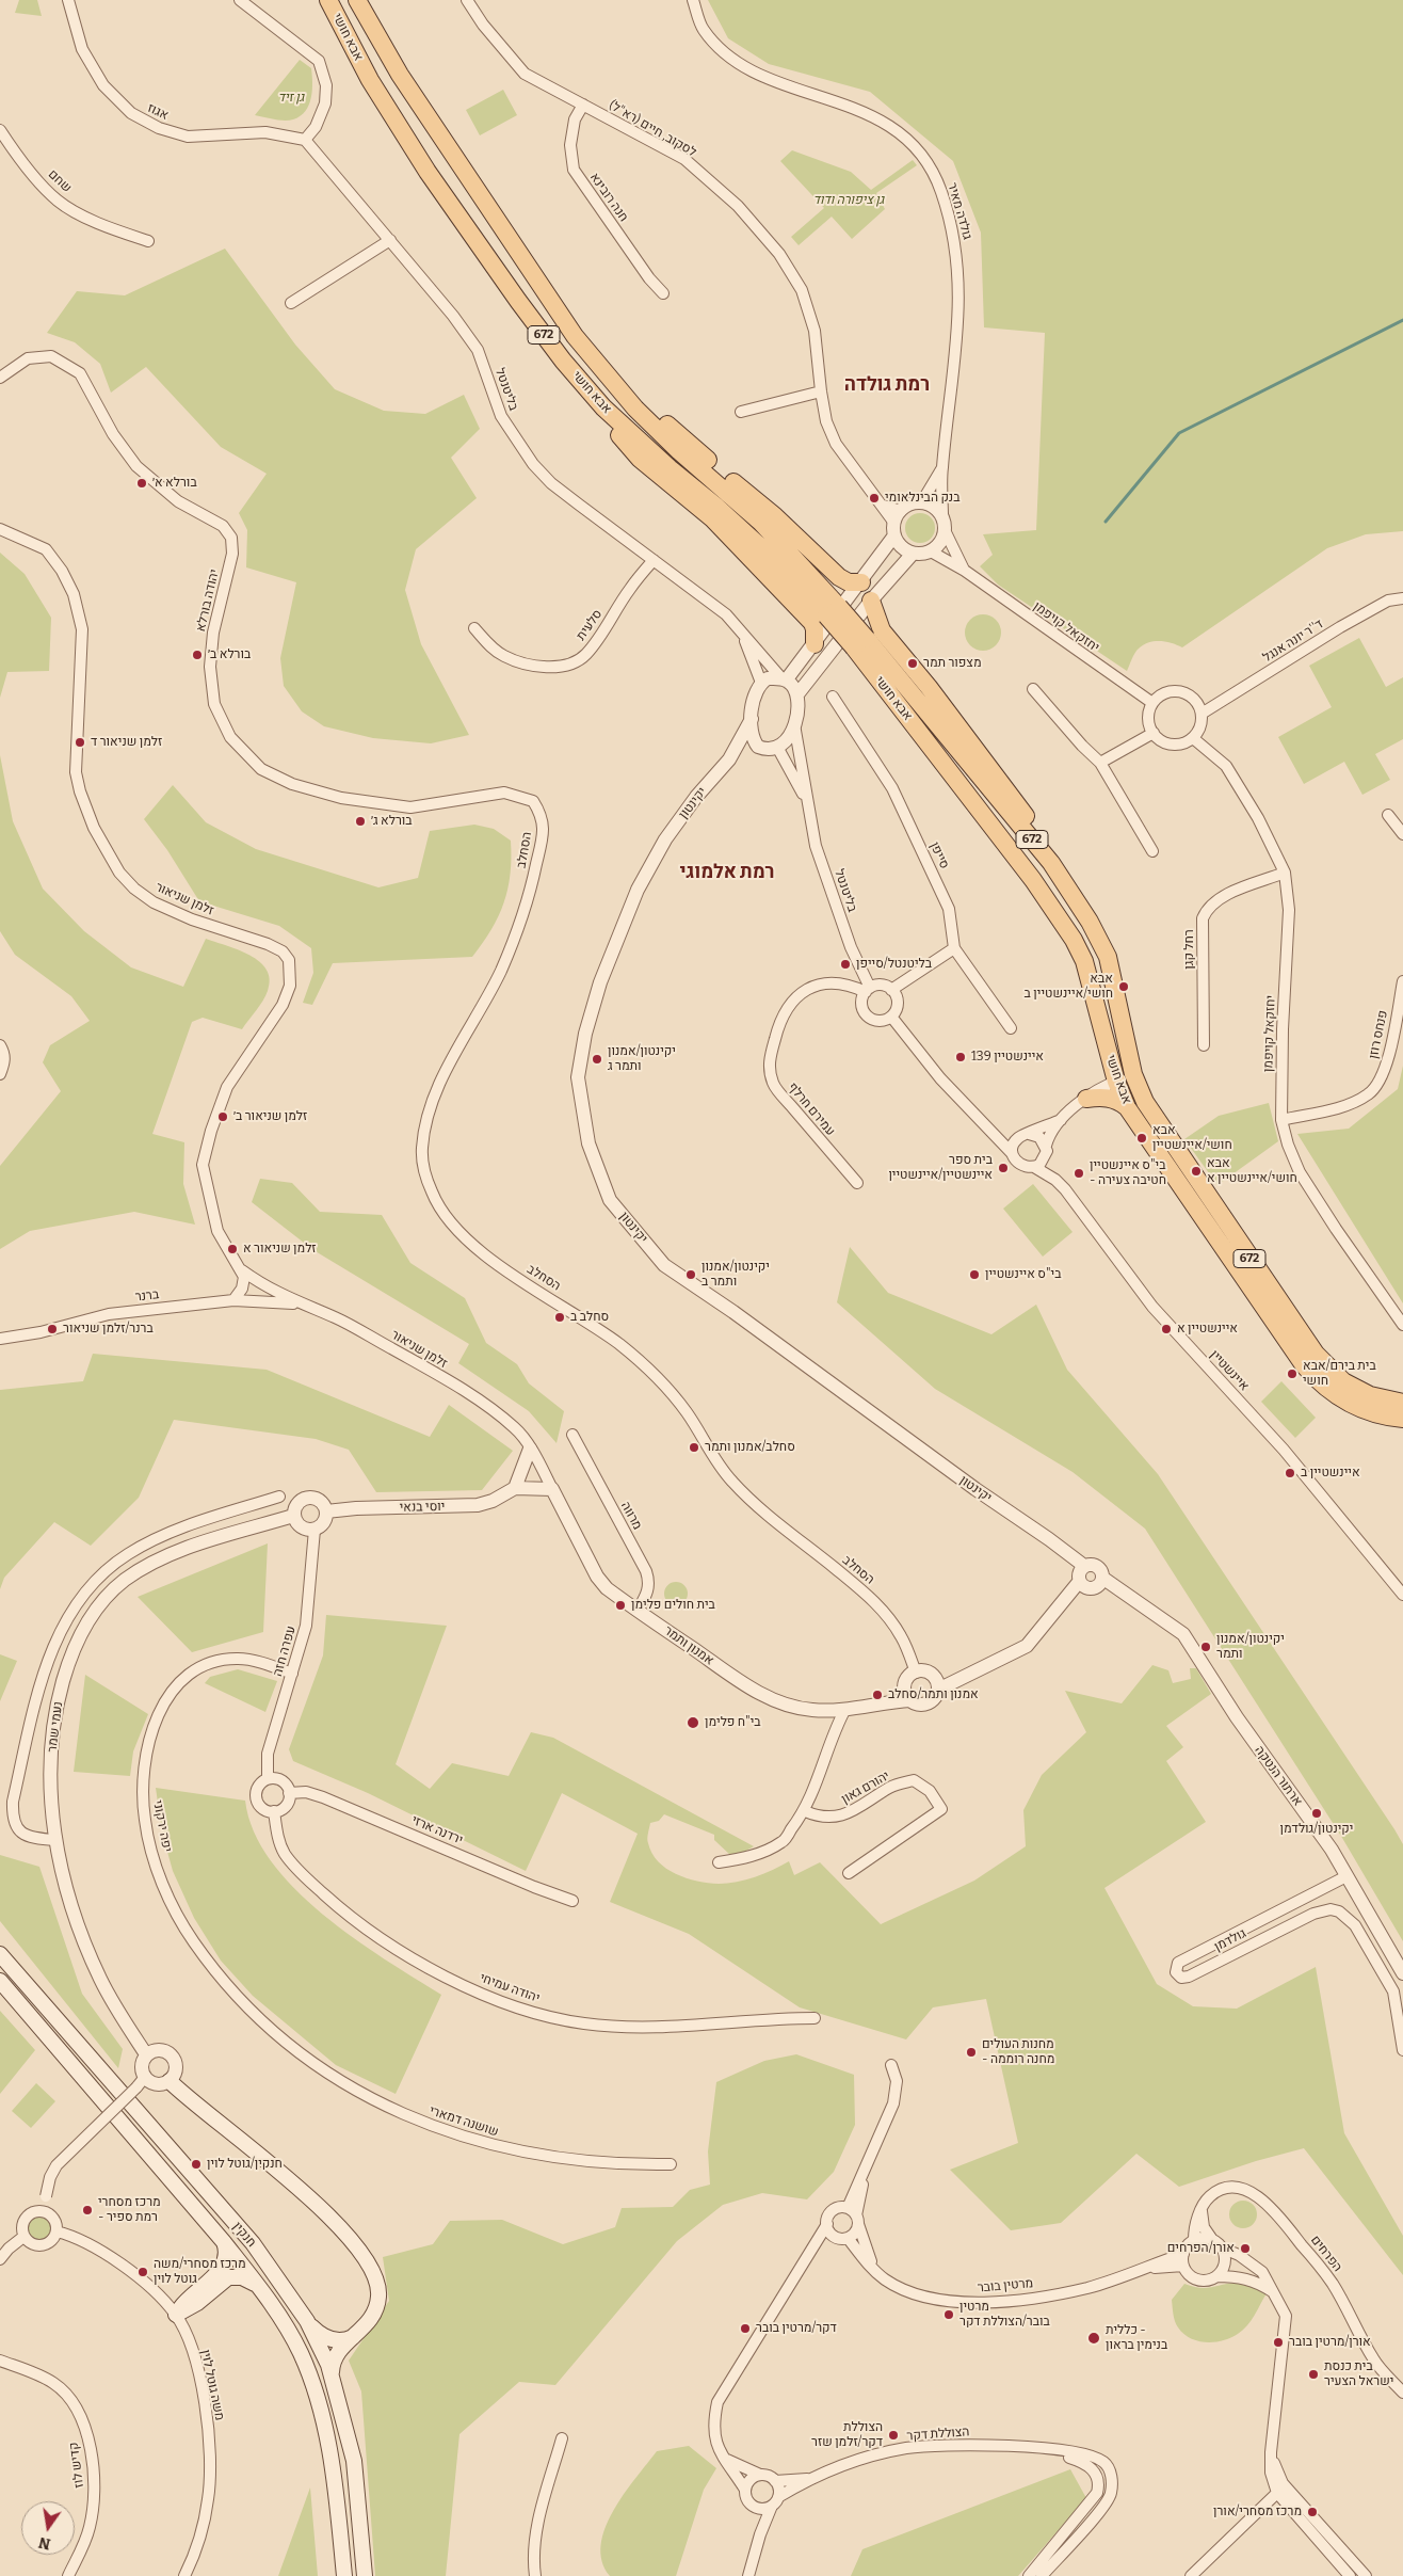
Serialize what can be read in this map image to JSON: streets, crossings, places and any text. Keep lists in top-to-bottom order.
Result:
{
  "streets": {
    "main road": ["אבא חושי", "672", "חנקין"],
    "street": [
      "אגוז",
      "לסקוב, חיים (רא\"ל)",
      "שחם",
      "חנה רובינא",
      "גולדה מאיר",
      "בליטנטל",
      "יהודה בורלא",
      "סלעית",
      "יחזקאל קויפמן",
      "ד''ר יונה אנגל",
      "יקינטון",
      "הסחלב",
      "סייפן",
      "זלמן שניאור",
      "רחל קגן",
      "פנחס רוזן",
      "עמירם חרלף",
      "ברנר",
      "איינשטיין",
      "יוסי בנאי",
      "מרווה",
      "אמנון ותמר",
      "עפרה חזה",
      "נעמי שמר",
      "ארתור הנטקה",
      "יהורם גאון",
      "יפה ירקוני",
      "ירדנה ארזי",
      "גולדמן",
      "יהודה עמיחי",
      "שושנה דמארי",
      "הפרחים",
      "מרטין בובר",
      "משה גוטל לוין",
      "הצוללת דקר",
      "קדיש לוז"
    ]
  },
  "crossings": [
    ["אגוז", "בליטנטל"],
    ["לסקוב, חיים (רא\"ל)", "חנה רובינא"],
    ["לסקוב, חיים (רא\"ל)", "גולדה מאיר"],
    ["לסקוב, חיים (רא\"ל)", "יחזקאל קויפמן"],
    ["גולדה מאיר", "יחזקאל קויפמן"],
    ["בליטנטל", "סלעית"],
    ["בליטנטל", "יקינטון"],
    ["בליטנטל", "עמירם חרלף"],
    ["יהודה בורלא", "הסחלב"],
    ["יחזקאל קויפמן", "ד''ר יונה אנגל"],
    ["יחזקאל קויפמן", "רחל קגן"],
    ["יחזקאל קויפמן", "פנחס רוזן"],
    ["יקינטון", "ארתור הנטקה"],
    ["הסחלב", "אמנון ותמר"],
    ["זלמן שניאור", "ברנר"],
    ["זלמן שניאור", "אמנון ותמר"],
    ["יוסי בנאי", "עפרה חזה"],
    ["יוסי בנאי", "נעמי שמר"],
    ["מרווה", "אמנון ותמר"],
    ["עפרה חזה", "נעמי שמר"],
    ["עפרה חזה", "יפה ירקוני"],
    ["עפרה חזה", "ירדנה ארזי"],
    ["עפרה חזה", "יהודה עמיחי"],
    ["ארתור הנטקה", "גולדמן"],
    ["יפה ירקוני", "שושנה דמארי"],
    ["ירדנה ארזי", "יהודה עמיחי"],
    ["הפרחים", "מרטין בובר"]
  ],
  "districts": ["רמת גולדה", "רמת אלמוגי"],
  "parks": ["גן זיד", "גן ציפורה ודוד"],
  "places": [
    "בורלא א׳",
    "בנק הבינלאומי",
    "בורלא ב׳",
    "מצפור תמר",
    "זלמן שניאור ד",
    "בורלא ג׳",
    "בליטנטל/סייפן",
    "אבא חושי/איינשטיין ב",
    "איינשטיין 139",
    "יקינטון/אמנון ותמר ג",
    "זלמן שניאור ב׳",
    "אבא חושי/איינשטיין",
    "בית ספר איינשטיין/איינשטיין",
    "אבא חושי/איינשטיין א",
    "בי\"ס איינשטיין - חטיבה צעירה",
    "זלמן שניאור א",
    "יקינטון/אמנון ותמר ב",
    "בי\"ס איינשטיין",
    "סחלב ב",
    "ברנר/זלמן שניאור",
    "איינשטיין א",
    "בית בירם/אבא חושי",
    "סחלב/אמנון ותמר",
    "איינשטיין ב",
    "בית חולים פלימן",
    "יקינטון/אמנון ותמר",
    "אמנון ותמר/סחלב",
    "בי\"ח פלימן",
    "יקינטון/גולדמן",
    "מחנות העולים - מחנה רוממה",
    "חנקין/גוטל לוין",
    "מרכז מסחרי - רמת ספיר",
    "אורן/הפרחים",
    "מרכז מסחרי/משה גוטל לוין",
    "מרטין בובר/הצוללת דקר",
    "דקר/מרטין בובר",
    "כללית - בנימין בראון",
    "אורן/מרטין בובר",
    "בית כנסת ישראל הצעיר",
    "הצוללת דקר/זלמן שזר",
    "מרכז מסחרי/אורן"
  ],
  "north": "bottom"
}
